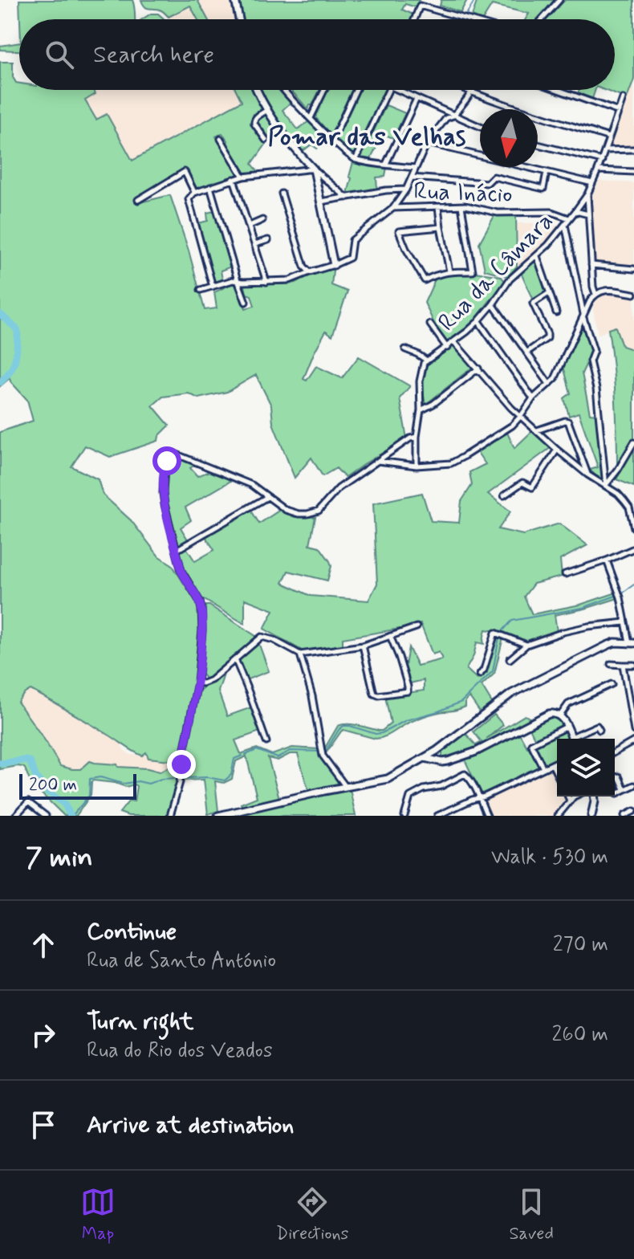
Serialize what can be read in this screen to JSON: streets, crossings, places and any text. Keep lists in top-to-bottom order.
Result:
{
  "streets": {
    "street": ["Rua Inácio", "Rua da Câmara"]
  },
  "crossings": [
    ["Rua Inácio", "Rua da Câmara"]
  ],
  "districts": ["Pomar das Velhas"],
  "scale_bar": "200 m",
  "north": "bottom",
  "page": {
    "search": "Search here",
    "scale": "200 m",
    "heading": ["7 min", "Walk · 530 m"],
    "list": [
      ["Continue", "Rua de Santo António", "270 m"],
      ["Turn right", "Rua do Rio dos Veados", "260 m"],
      "Arrive at destination"
    ],
    "nav": ["Map", "Directions", "Saved"]
  }
}
